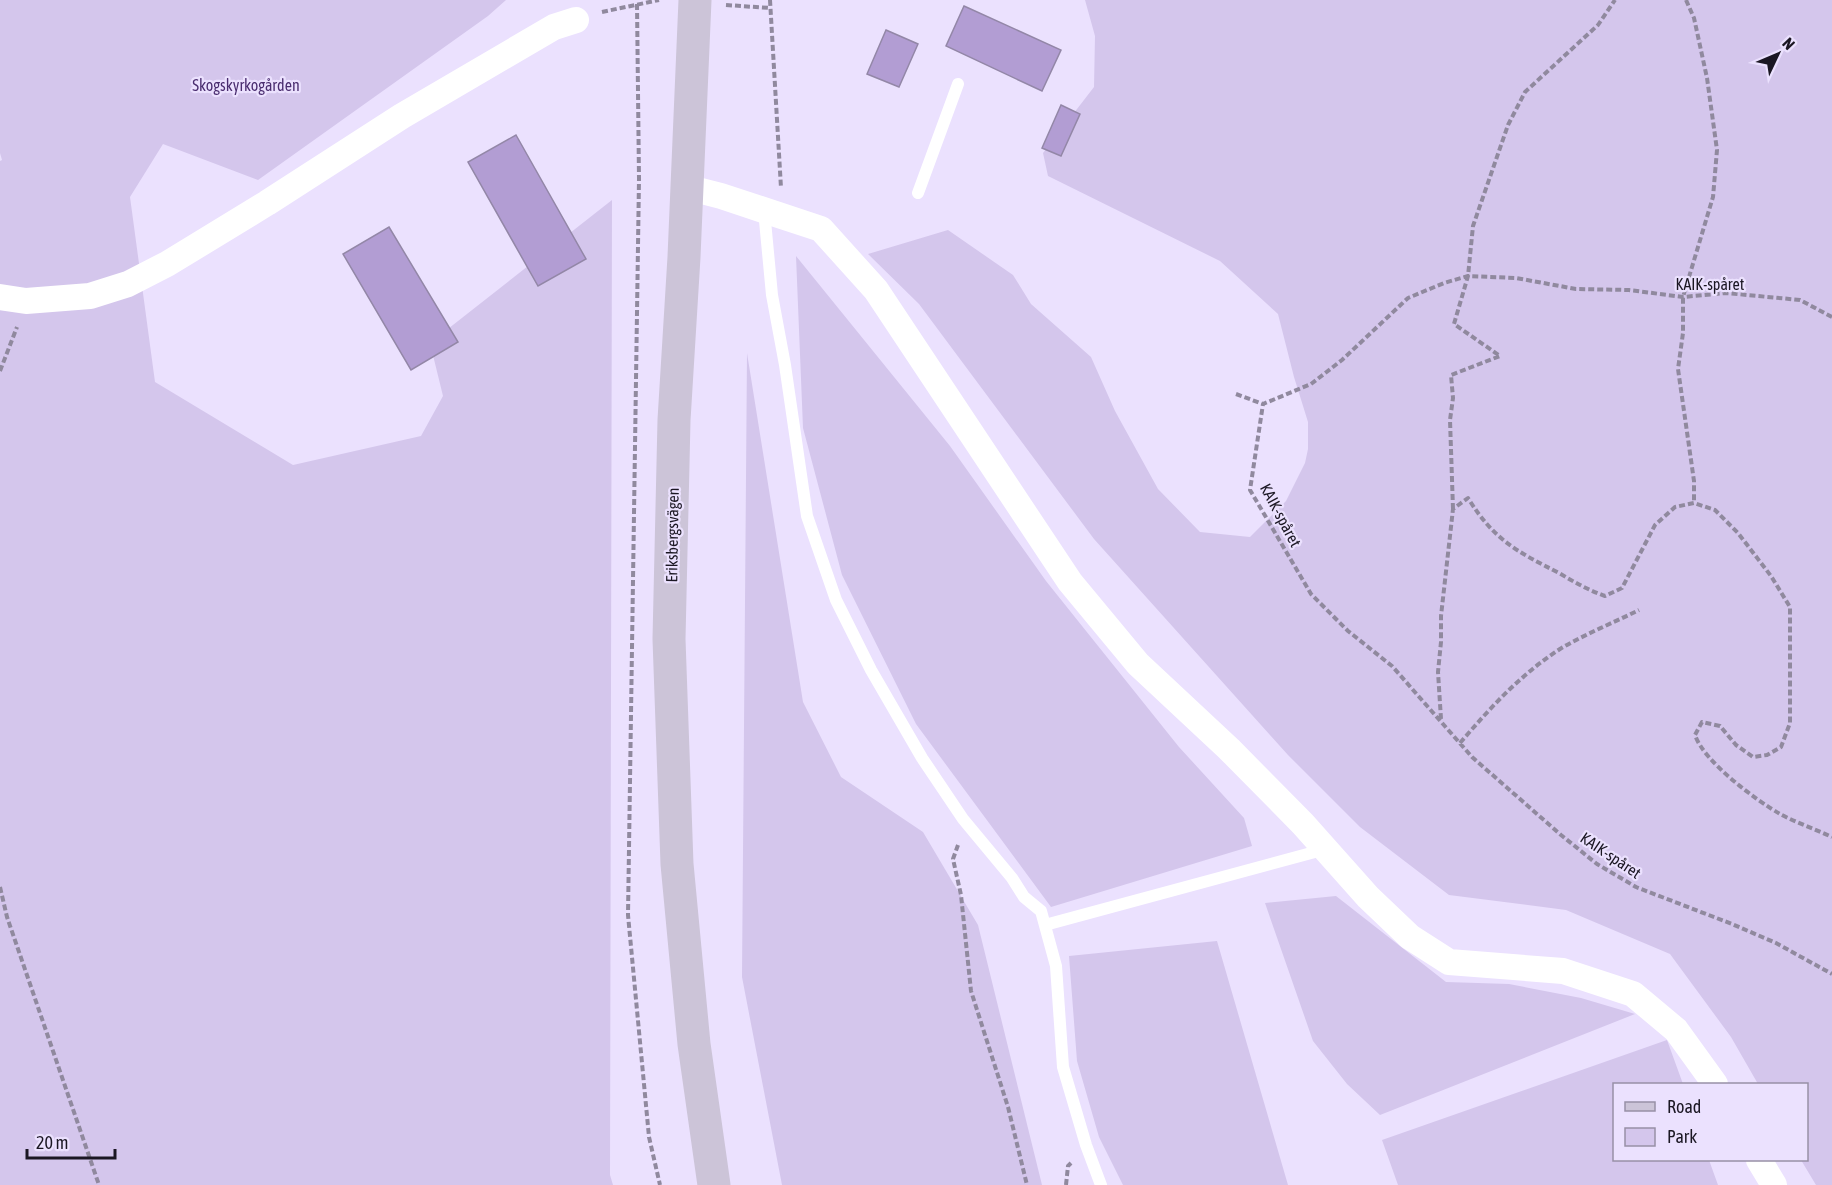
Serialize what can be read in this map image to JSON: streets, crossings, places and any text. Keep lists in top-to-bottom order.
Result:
{
  "streets": {
    "main road": ["Eriksbergsvägen"],
    "path": ["KAIK-spåret"]
  },
  "parks": ["Skogskyrkogården"],
  "legend": ["Road", "Park"],
  "scale_bar": "20 m",
  "north": "top right"
}
